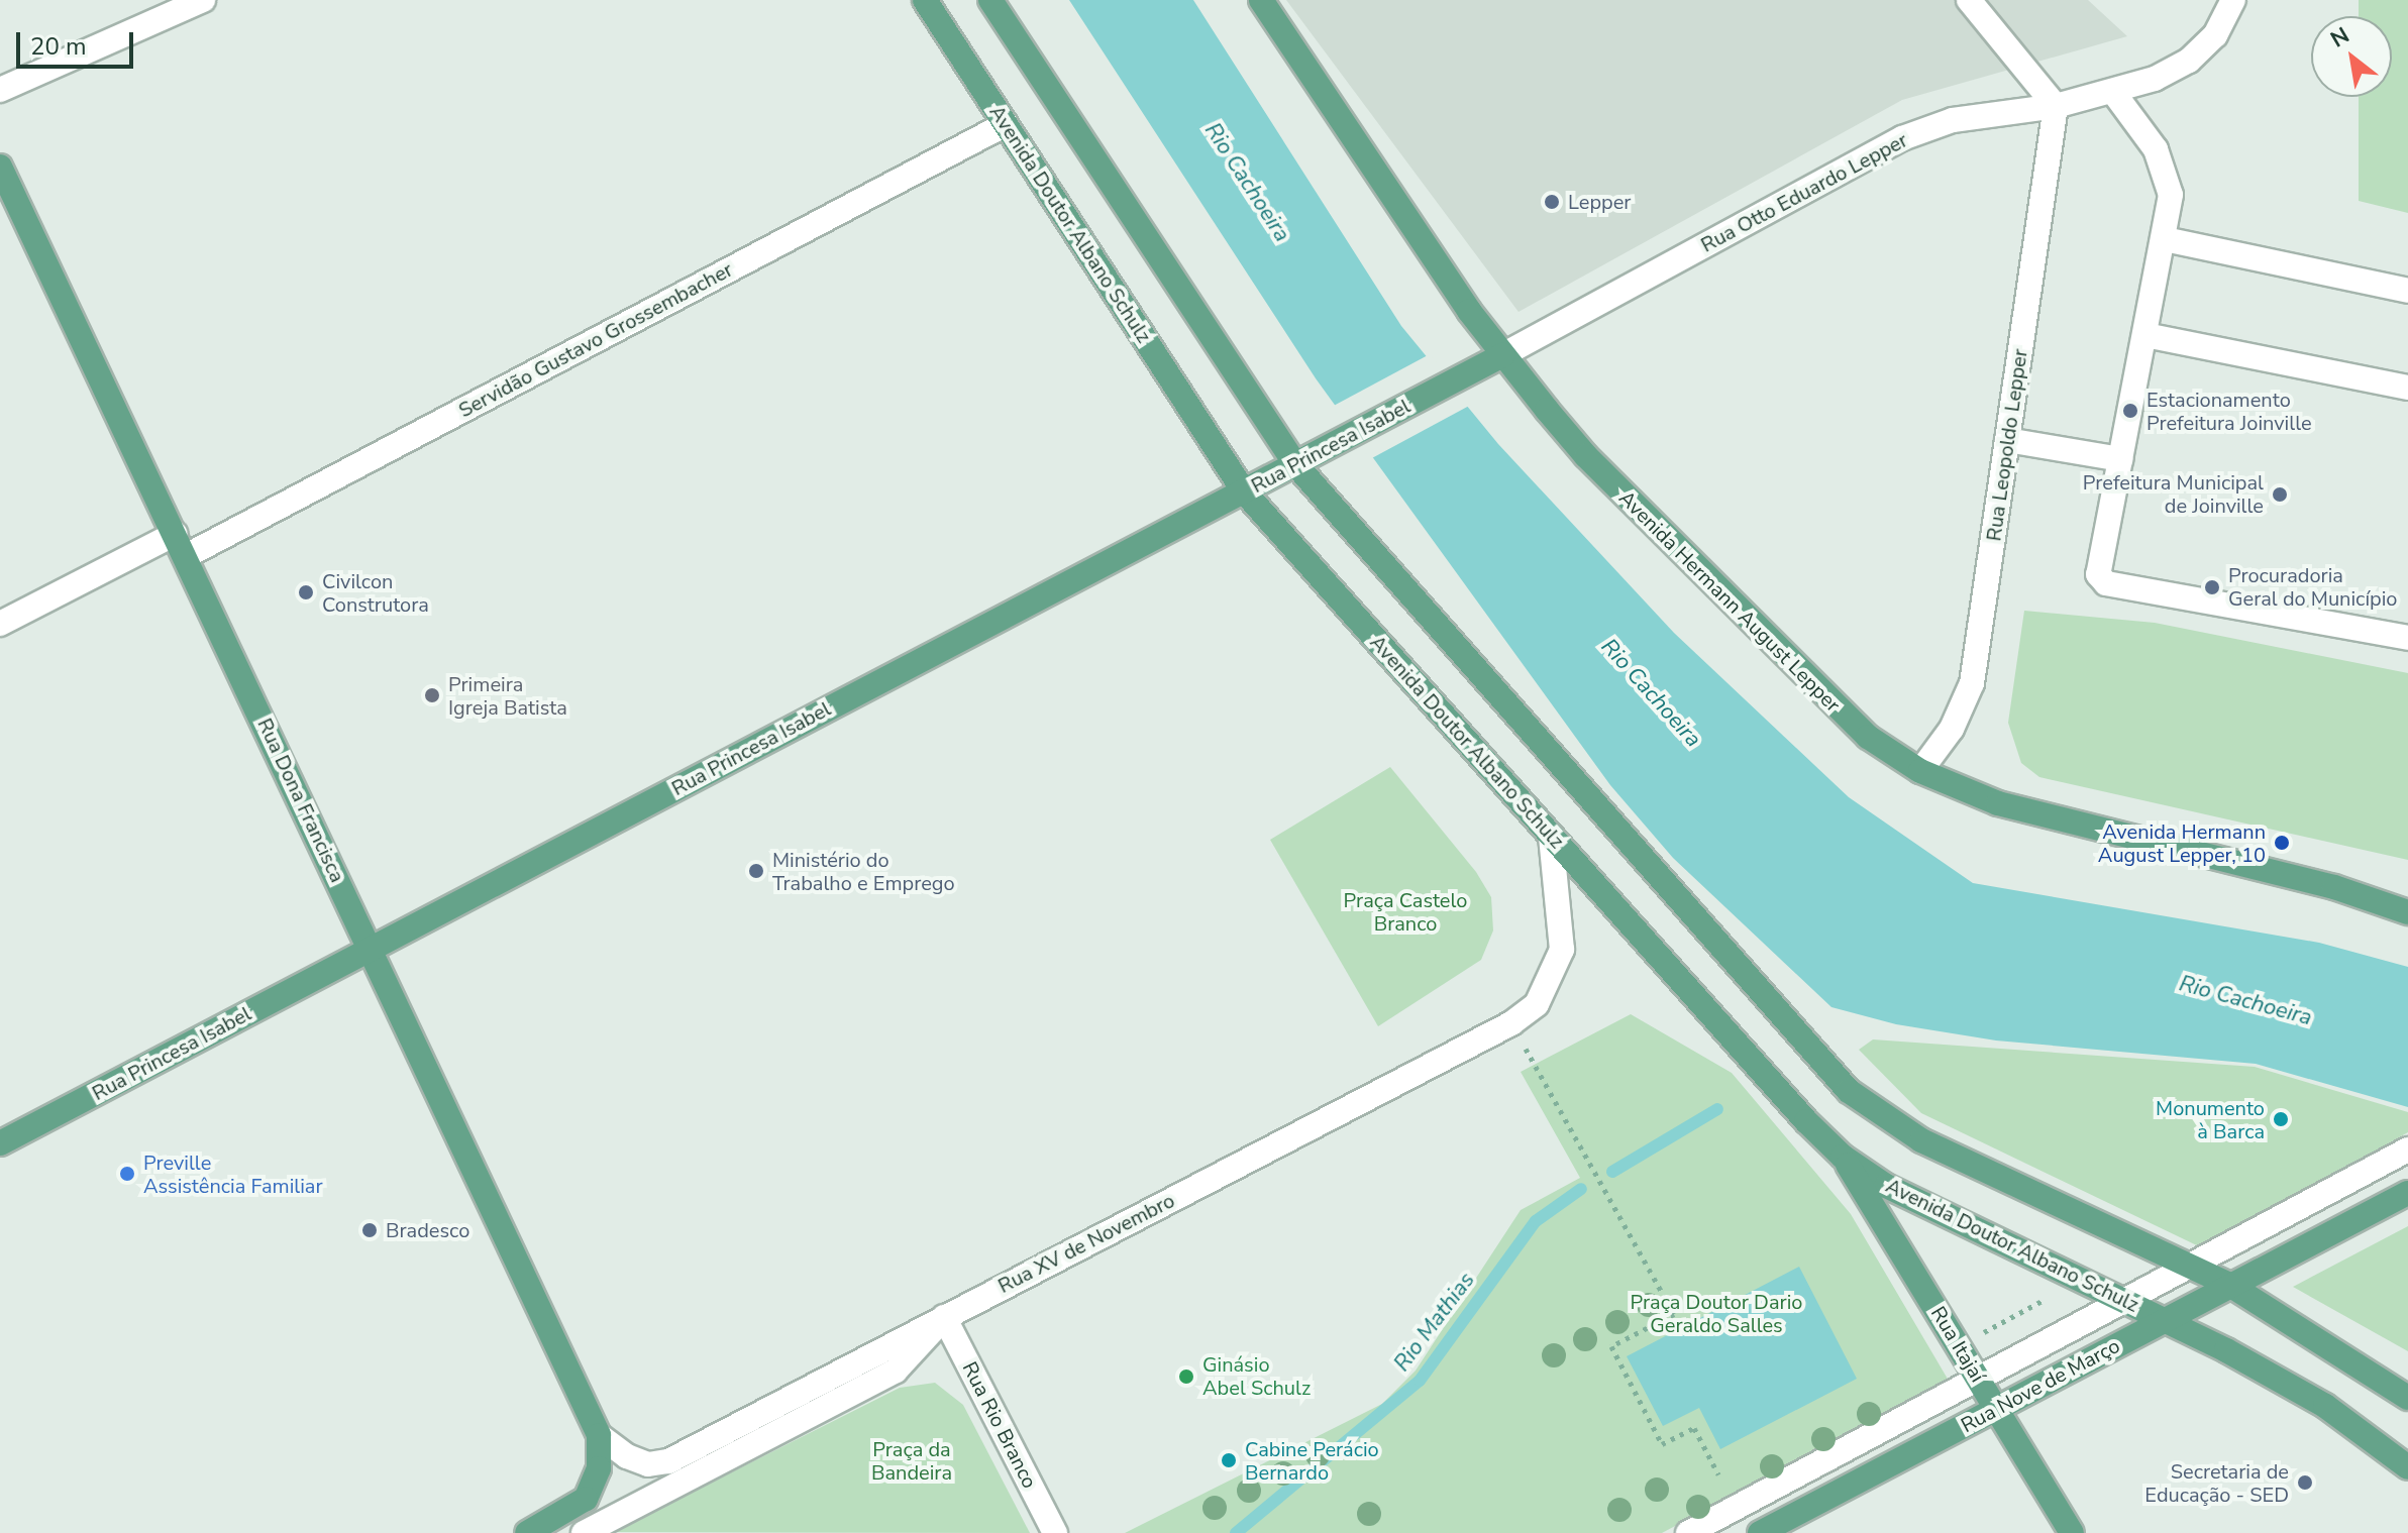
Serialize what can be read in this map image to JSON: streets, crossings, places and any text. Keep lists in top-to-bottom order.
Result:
{
  "streets": {
    "main road": [
      "Avenida Doutor Albano Schulz",
      "Rua Princesa Isabel",
      "Avenida Hermann August Lepper",
      "Rua Dona Francisca",
      "Rua Itajaí",
      "Rua Nove de Março"
    ],
    "street": [
      "Rua Otto Eduardo Lepper",
      "Servidão Gustavo Grossembacher",
      "Rua Leopoldo Lepper",
      "Rua XV de Novembro",
      "Rua Rio Branco"
    ]
  },
  "crossings": [
    ["Rua Otto Eduardo Lepper", "Rua Leopoldo Lepper"],
    ["Rua Otto Eduardo Lepper", "Rua Princesa Isabel"],
    ["Rua Otto Eduardo Lepper", "Avenida Hermann August Lepper"],
    ["Avenida Doutor Albano Schulz", "Servidão Gustavo Grossembacher"],
    ["Avenida Doutor Albano Schulz", "Rua Princesa Isabel"],
    ["Avenida Doutor Albano Schulz", "Rua XV de Novembro"],
    ["Avenida Doutor Albano Schulz", "Rua Itajaí"],
    ["Avenida Doutor Albano Schulz", "Rua Nove de Março"],
    ["Servidão Gustavo Grossembacher", "Rua Dona Francisca"],
    ["Rua Leopoldo Lepper", "Avenida Hermann August Lepper"],
    ["Rua Princesa Isabel", "Avenida Hermann August Lepper"],
    ["Rua Princesa Isabel", "Rua Dona Francisca"],
    ["Rua Dona Francisca", "Rua XV de Novembro"],
    ["Rua XV de Novembro", "Rua Rio Branco"],
    ["Rua Itajaí", "Rua Nove de Março"]
  ],
  "water": ["Rio Cachoeira", "Rio Mathias"],
  "parks": ["Praça Castelo Branco", "Praça Doutor Dario Geraldo Salles", "Praça da Bandeira"],
  "places": [
    "Lepper",
    "Estacionamento Prefeitura Joinville",
    "Prefeitura Municipal de Joinville",
    "Procuradoria Geral do Município",
    "Civilcon Construtora",
    "Primeira Igreja Batista",
    "Avenida Hermann August Lepper, 10",
    "Ministério do Trabalho e Emprego",
    "Monumento à Barca",
    "Preville Assistência Familiar",
    "Bradesco",
    "Ginásio Abel Schulz",
    "Cabine Perácio Bernardo",
    "Secretaria de Educação - SED"
  ],
  "scale_bar": "20 m",
  "north": "top left"
}
